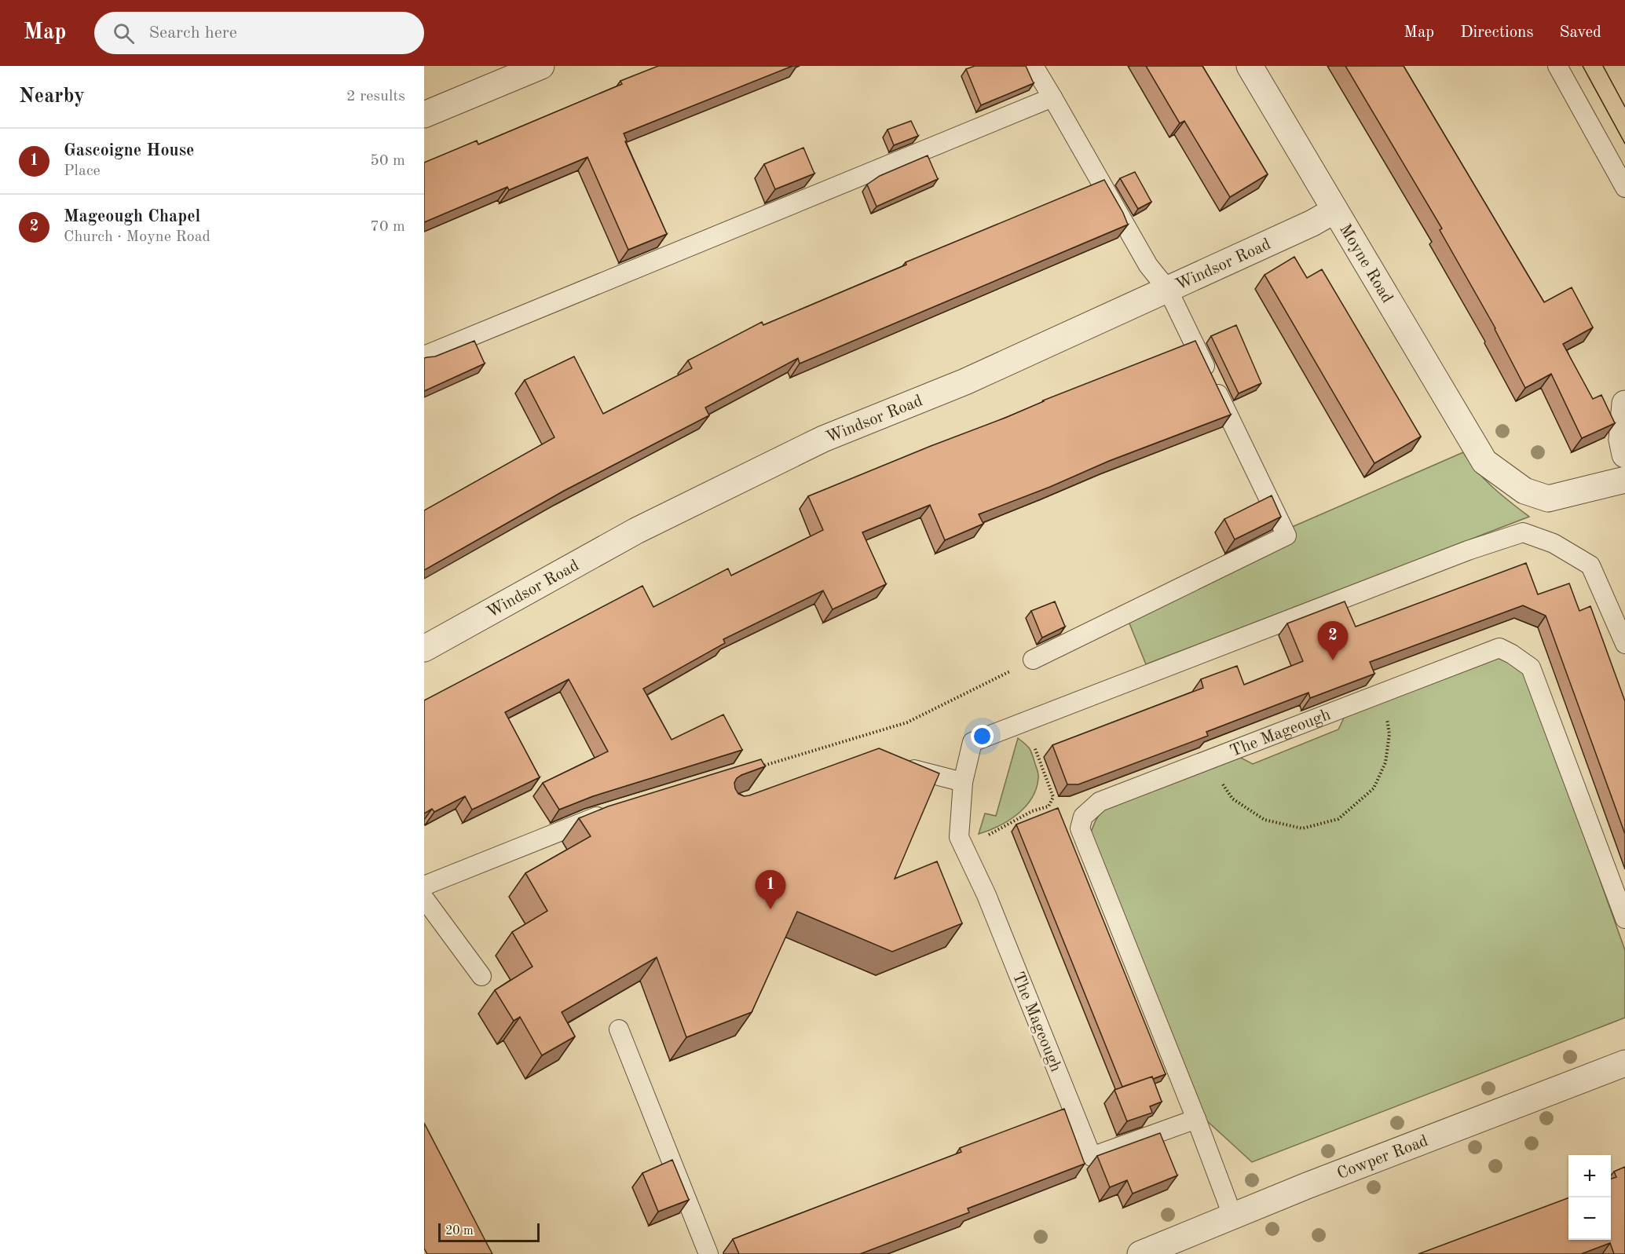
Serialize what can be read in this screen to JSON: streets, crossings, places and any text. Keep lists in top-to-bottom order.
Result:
{
  "streets": {
    "street": ["Moyne Road", "Windsor Road", "Cowper Road"],
    "lane": ["The Mageough"]
  },
  "crossings": [
    ["Moyne Road", "Windsor Road"],
    ["The Mageough", "Cowper Road"]
  ],
  "scale_bar": "20 m",
  "page": {
    "header": "Map",
    "search": "Search here",
    "nav": ["Map", "Directions", "Saved"],
    "heading": ["Nearby", "2 results"],
    "list": [
      {
        "mark": "1",
        "name": "Gascoigne House",
        "note": "Place",
        "value": "50 m"
      },
      {
        "mark": "2",
        "name": "Mageough Chapel",
        "note": "Church · Moyne Road",
        "value": "70 m"
      }
    ],
    "pins": ["2", "1"],
    "map_buttons": ["+", "−"],
    "scale": "20 m"
  }
}
